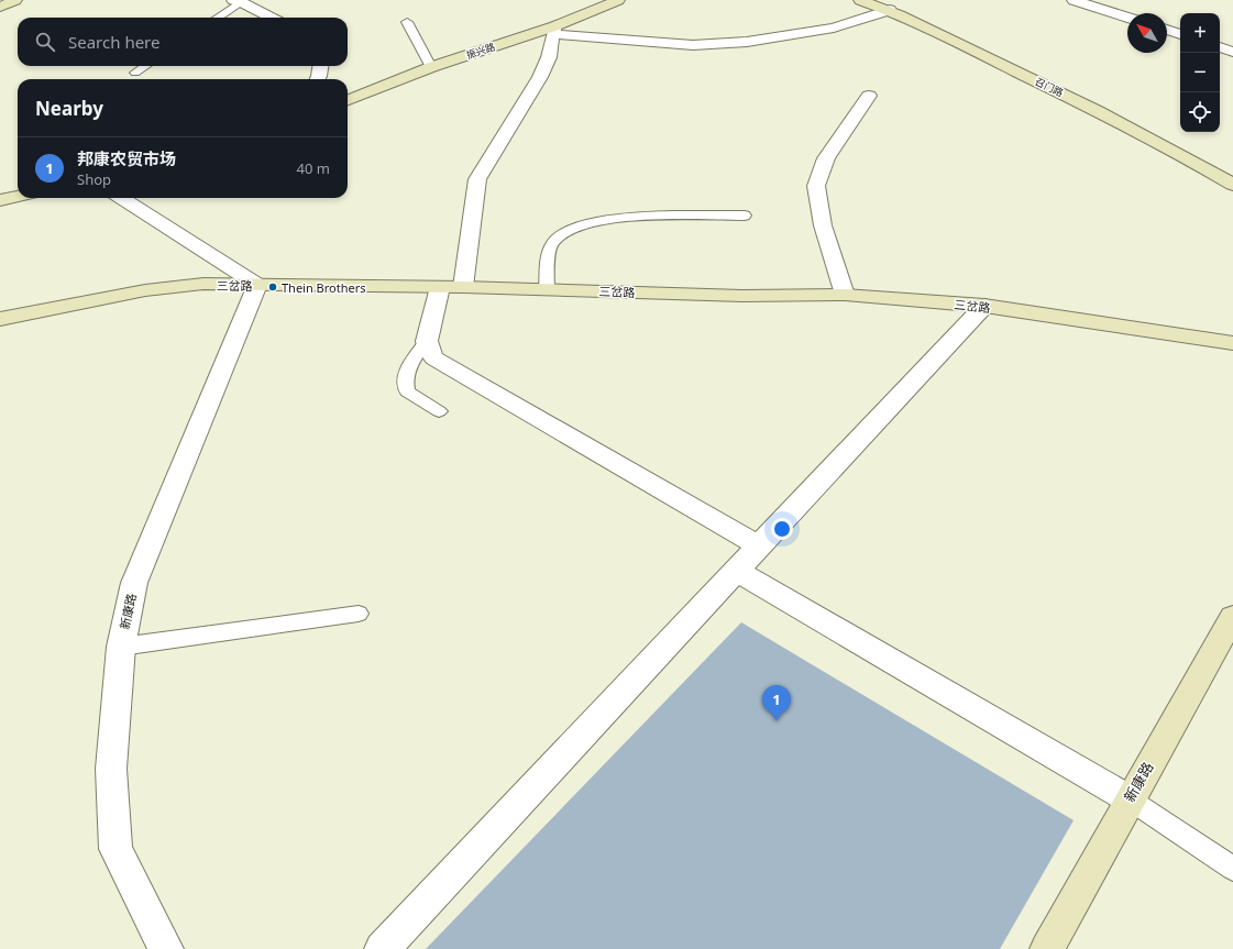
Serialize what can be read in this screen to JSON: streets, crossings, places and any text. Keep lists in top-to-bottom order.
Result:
{
  "streets": {
    "main road": [
      "振兴路",
      "召门路",
      "三岔路",
      "新康路"
    ]
  },
  "crossings": [
    ["三岔路", "新康路"]
  ],
  "places": ["Thein Brothers"],
  "north": "top left",
  "page": {
    "map_buttons": ["+", "−"],
    "search": "Search here",
    "heading": "Nearby",
    "list": [
      {
        "mark": "1",
        "name": "邦康农贸市场",
        "note": "Shop",
        "value": "40 m"
      }
    ],
    "pins": "1"
  }
}
